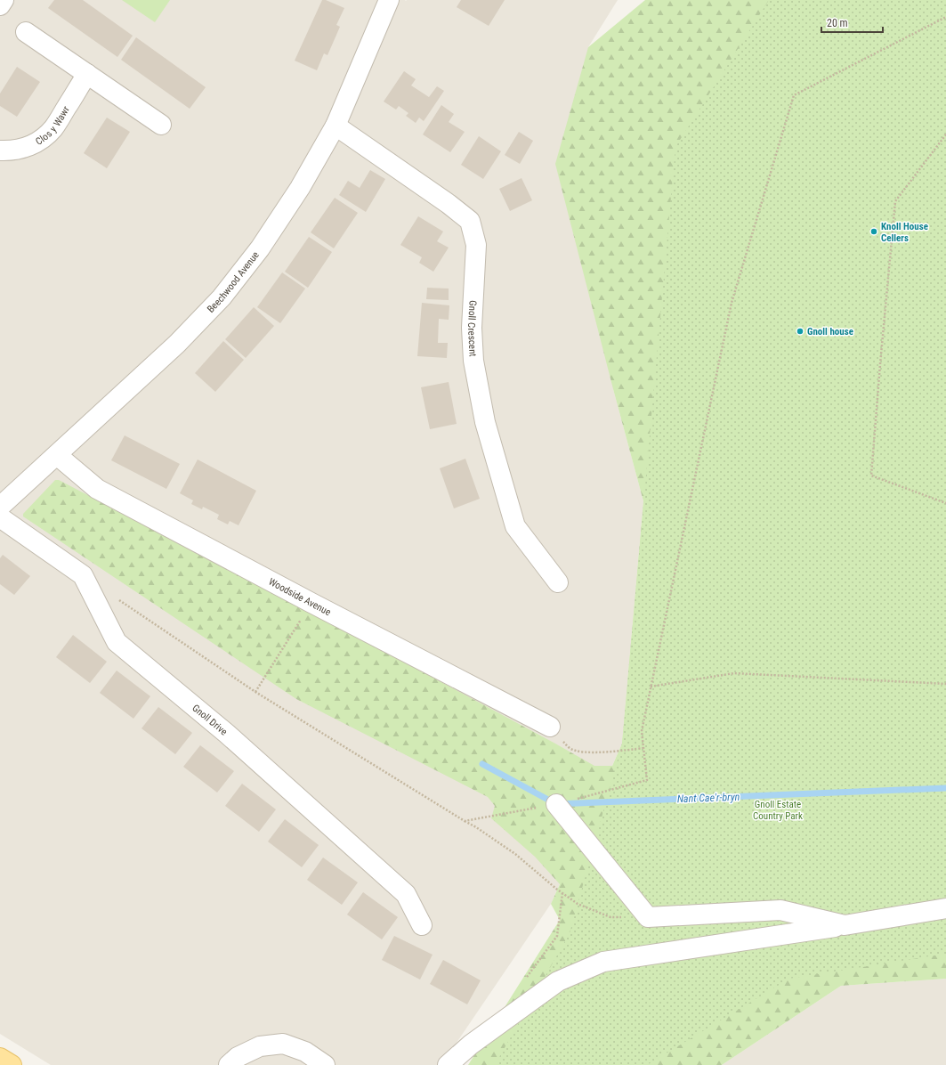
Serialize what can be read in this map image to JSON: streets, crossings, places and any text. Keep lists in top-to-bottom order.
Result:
{
  "streets": {
    "street": [
      "Clos y Wawr",
      "Beechwood Avenue",
      "Gnoll Crescent",
      "Woodside Avenue",
      "Gnoll Drive"
    ]
  },
  "crossings": [
    ["Beechwood Avenue", "Gnoll Crescent"],
    ["Beechwood Avenue", "Woodside Avenue"]
  ],
  "water": ["Nant Cae'r-bryn"],
  "parks": ["Gnoll Estate Country Park"],
  "places": ["Knoll House Cellers", "Gnoll house"],
  "scale_bar": "20 m"
}
